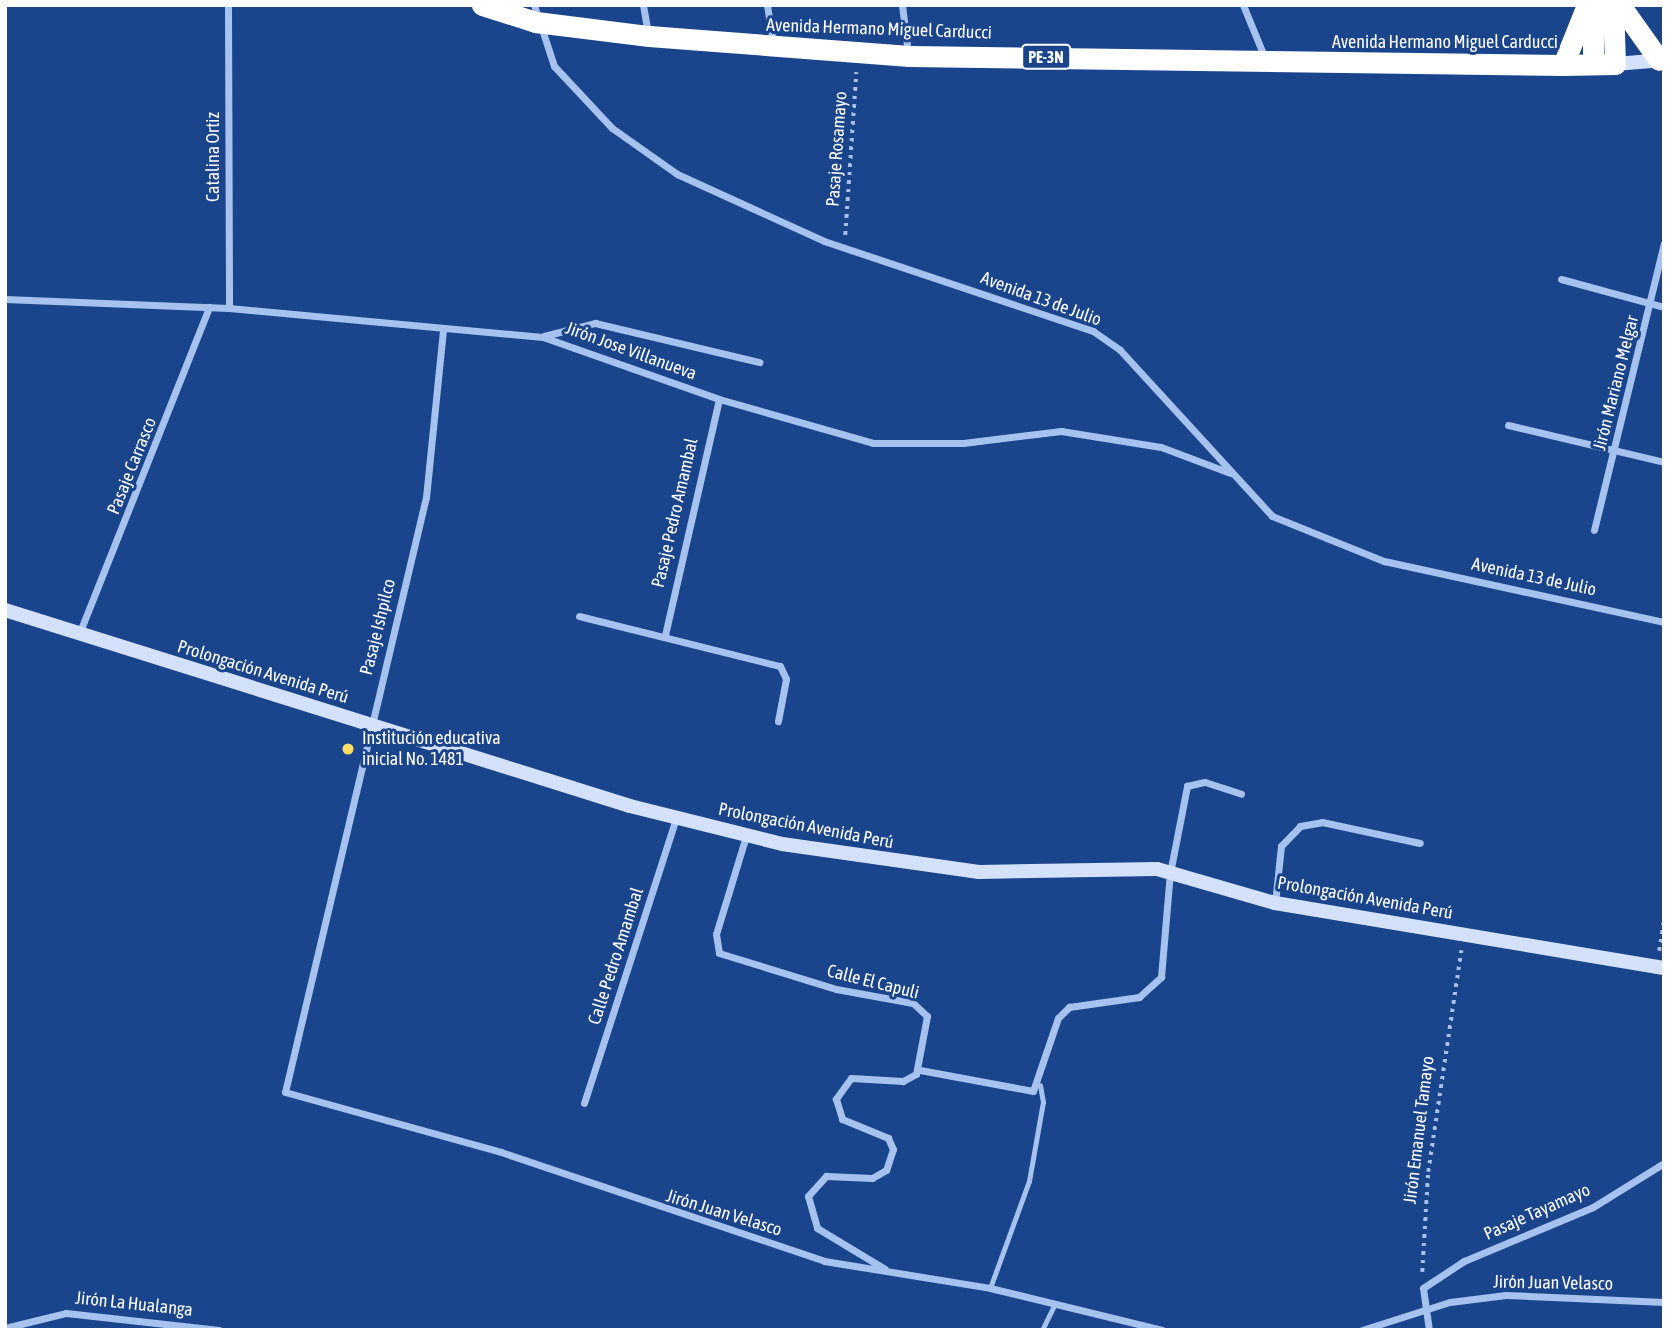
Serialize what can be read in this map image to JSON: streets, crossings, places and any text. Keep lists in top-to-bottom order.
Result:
{
  "streets": {
    "highway": ["Avenida Hermano Miguel Carducci", "PE-3N"],
    "street": [
      "Catalina Ortiz",
      "Avenida 13 de Julio",
      "Jirón Jose Villanueva",
      "Jirón Mariano Melgar",
      "Pasaje Carrasco",
      "Pasaje Pedro Amambal",
      "Pasaje Ishpilco",
      "Prolongación Avenida Perú",
      "Calle Pedro Amambal",
      "Calle El Capuli",
      "Pasaje Tayamayo",
      "Jirón Juan Velasco",
      "Jirón La Hualanga"
    ],
    "path": ["Pasaje Rosamayo", "Jirón Emanuel Tamayo"]
  },
  "crossings": [
    ["Avenida Hermano Miguel Carducci", "Pasaje Rosamayo"],
    ["Avenida Hermano Miguel Carducci", "Avenida 13 de Julio"],
    ["Pasaje Rosamayo", "Avenida 13 de Julio"],
    ["Catalina Ortiz", "Jirón Jose Villanueva"],
    ["Avenida 13 de Julio", "Jirón Jose Villanueva"],
    ["Jirón Jose Villanueva", "Pasaje Carrasco"],
    ["Jirón Jose Villanueva", "Pasaje Pedro Amambal"],
    ["Jirón Jose Villanueva", "Pasaje Ishpilco"],
    ["Pasaje Carrasco", "Prolongación Avenida Perú"],
    ["Pasaje Ishpilco", "Prolongación Avenida Perú"],
    ["Pasaje Ishpilco", "Jirón Juan Velasco"],
    ["Prolongación Avenida Perú", "Calle Pedro Amambal"],
    ["Prolongación Avenida Perú", "Calle El Capuli"],
    ["Prolongación Avenida Perú", "Jirón Emanuel Tamayo"],
    ["Jirón Emanuel Tamayo", "Pasaje Tayamayo"]
  ],
  "places": ["Institución educativa inicial No. 1481"]
}
